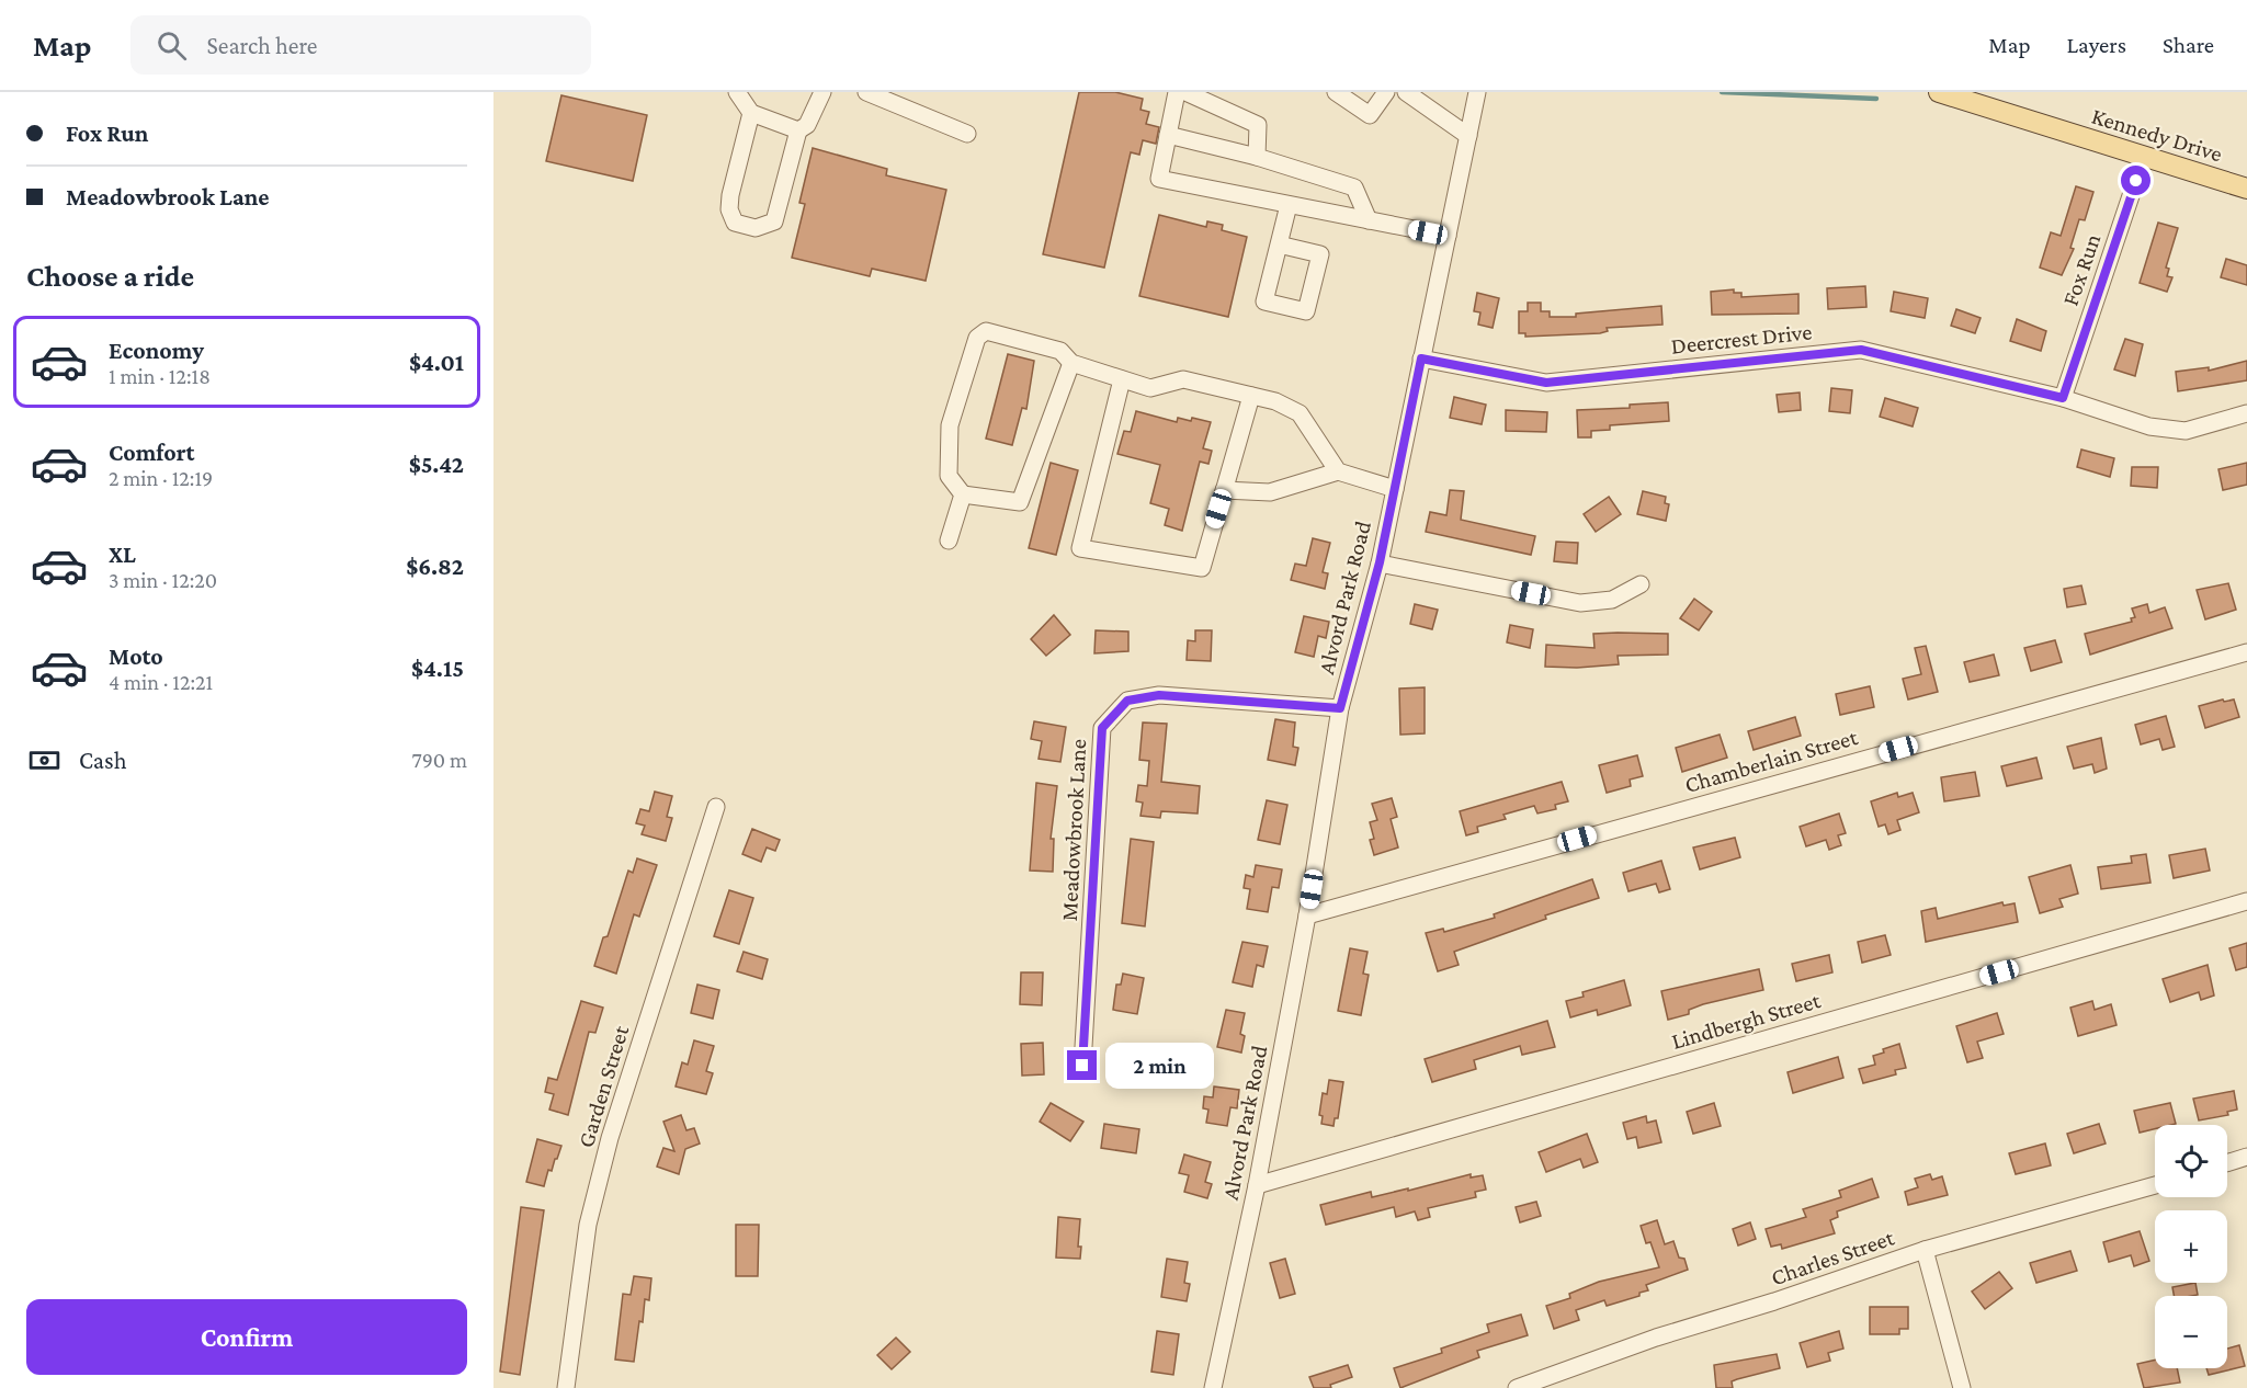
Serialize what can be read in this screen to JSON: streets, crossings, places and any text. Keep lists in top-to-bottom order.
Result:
{
  "streets": {
    "main road": ["Kennedy Drive"],
    "street": [
      "Fox Run",
      "Deercrest Drive",
      "Alvord Park Road",
      "Chamberlain Street",
      "Meadowbrook Lane",
      "Lindbergh Street",
      "Garden Street",
      "Charles Street"
    ]
  },
  "crossings": [
    ["Kennedy Drive", "Fox Run"],
    ["Fox Run", "Deercrest Drive"],
    ["Deercrest Drive", "Alvord Park Road"],
    ["Alvord Park Road", "Chamberlain Street"],
    ["Alvord Park Road", "Meadowbrook Lane"],
    ["Alvord Park Road", "Lindbergh Street"]
  ],
  "page": {
    "header": "Map",
    "search": "Search here",
    "nav": ["Map", "Layers", "Share"],
    "banner": ["Fox Run", "Meadowbrook Lane"],
    "heading": "Choose a ride",
    "list": [
      {
        "name": "Economy",
        "note": "1 min · 12:18",
        "value": "$4.01"
      },
      {
        "name": "Comfort",
        "note": "2 min · 12:19",
        "value": "$5.42"
      },
      {
        "name": "XL",
        "note": "3 min · 12:20",
        "value": "$6.82"
      },
      {
        "name": "Moto",
        "note": "4 min · 12:21",
        "value": "$4.15"
      }
    ],
    "pay": ["Cash", "790 m"],
    "bubble": "2 min",
    "map_buttons": ["+", "−"],
    "buttons": "Confirm"
  }
}
